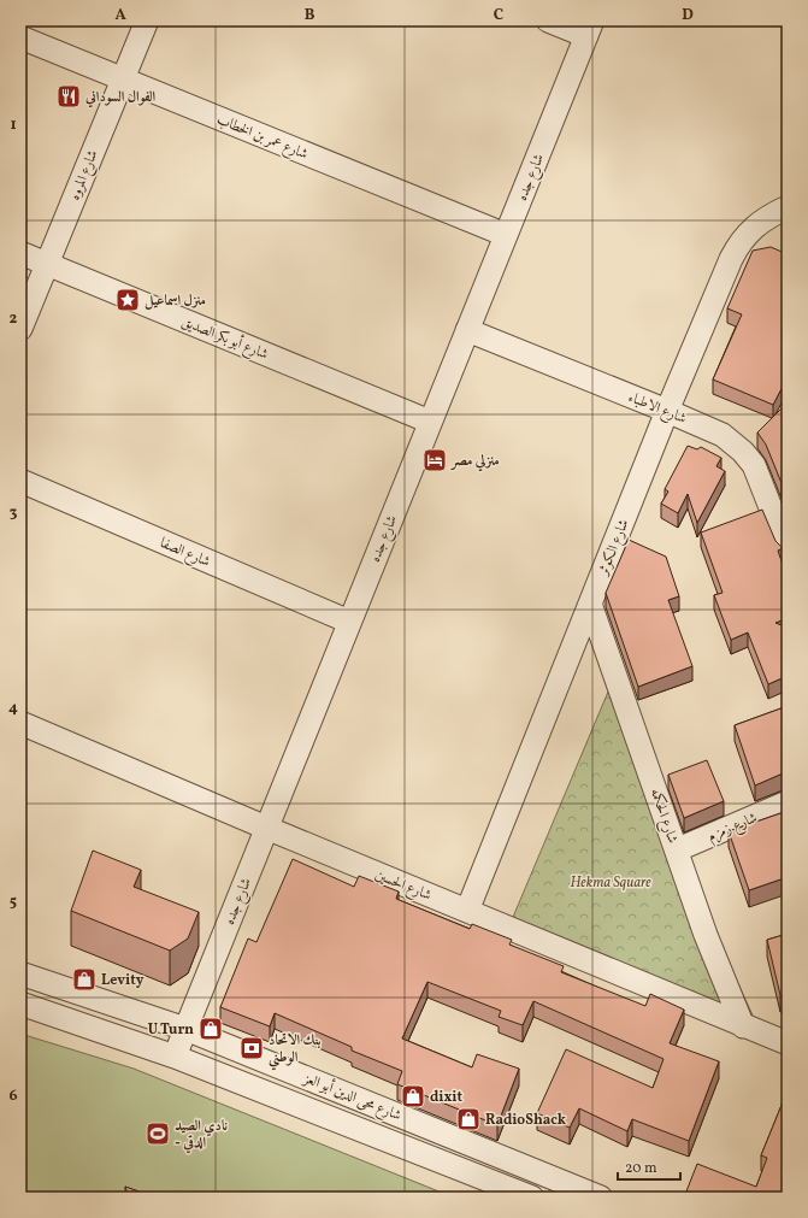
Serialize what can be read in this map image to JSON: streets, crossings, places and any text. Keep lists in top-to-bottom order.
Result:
{
  "streets": {
    "street": [
      "شارع عمر بن الخطاب",
      "شارع المروه",
      "شارع جده",
      "شارع أبو بكر الصديق",
      "شارع الاطباء",
      "شارع الكوثر",
      "شارع الصفا",
      "شارع الحكمه",
      "شارع زمزم",
      "شارع الحسين",
      "شارع محى الدين أبو العز"
    ]
  },
  "crossings": [
    ["شارع عمر بن الخطاب", "شارع المروه"],
    ["شارع عمر بن الخطاب", "شارع جده"],
    ["شارع المروه", "شارع أبو بكر الصديق"],
    ["شارع جده", "شارع أبو بكر الصديق"],
    ["شارع جده", "شارع الاطباء"],
    ["شارع جده", "شارع الصفا"],
    ["شارع جده", "شارع الحسين"],
    ["شارع جده", "شارع محى الدين أبو العز"],
    ["شارع الاطباء", "شارع الكوثر"],
    ["شارع الكوثر", "شارع الحكمه"],
    ["شارع الكوثر", "شارع الحسين"],
    ["شارع الحكمه", "شارع زمزم"],
    ["شارع الحكمه", "شارع الحسين"]
  ],
  "parks": ["Hekma Square"],
  "places": {
    "restaurant": ["الفوال السوداني"],
    "place": ["منزل اسماعيل"],
    "hotel": ["منزلي مصر"],
    "shop": [
      "Levity",
      "U Turn",
      "dixit",
      "RadioShack"
    ],
    "bank": ["بنك الاتحاد الوطني"],
    "sports": ["نادي الصيد - الدقي"]
  },
  "scale_bar": "20 m",
  "grid": {
    "columns": [
      "A",
      "B",
      "C",
      "D"
    ],
    "rows": [
      "1",
      "2",
      "3",
      "4",
      "5",
      "6"
    ]
  }
}
